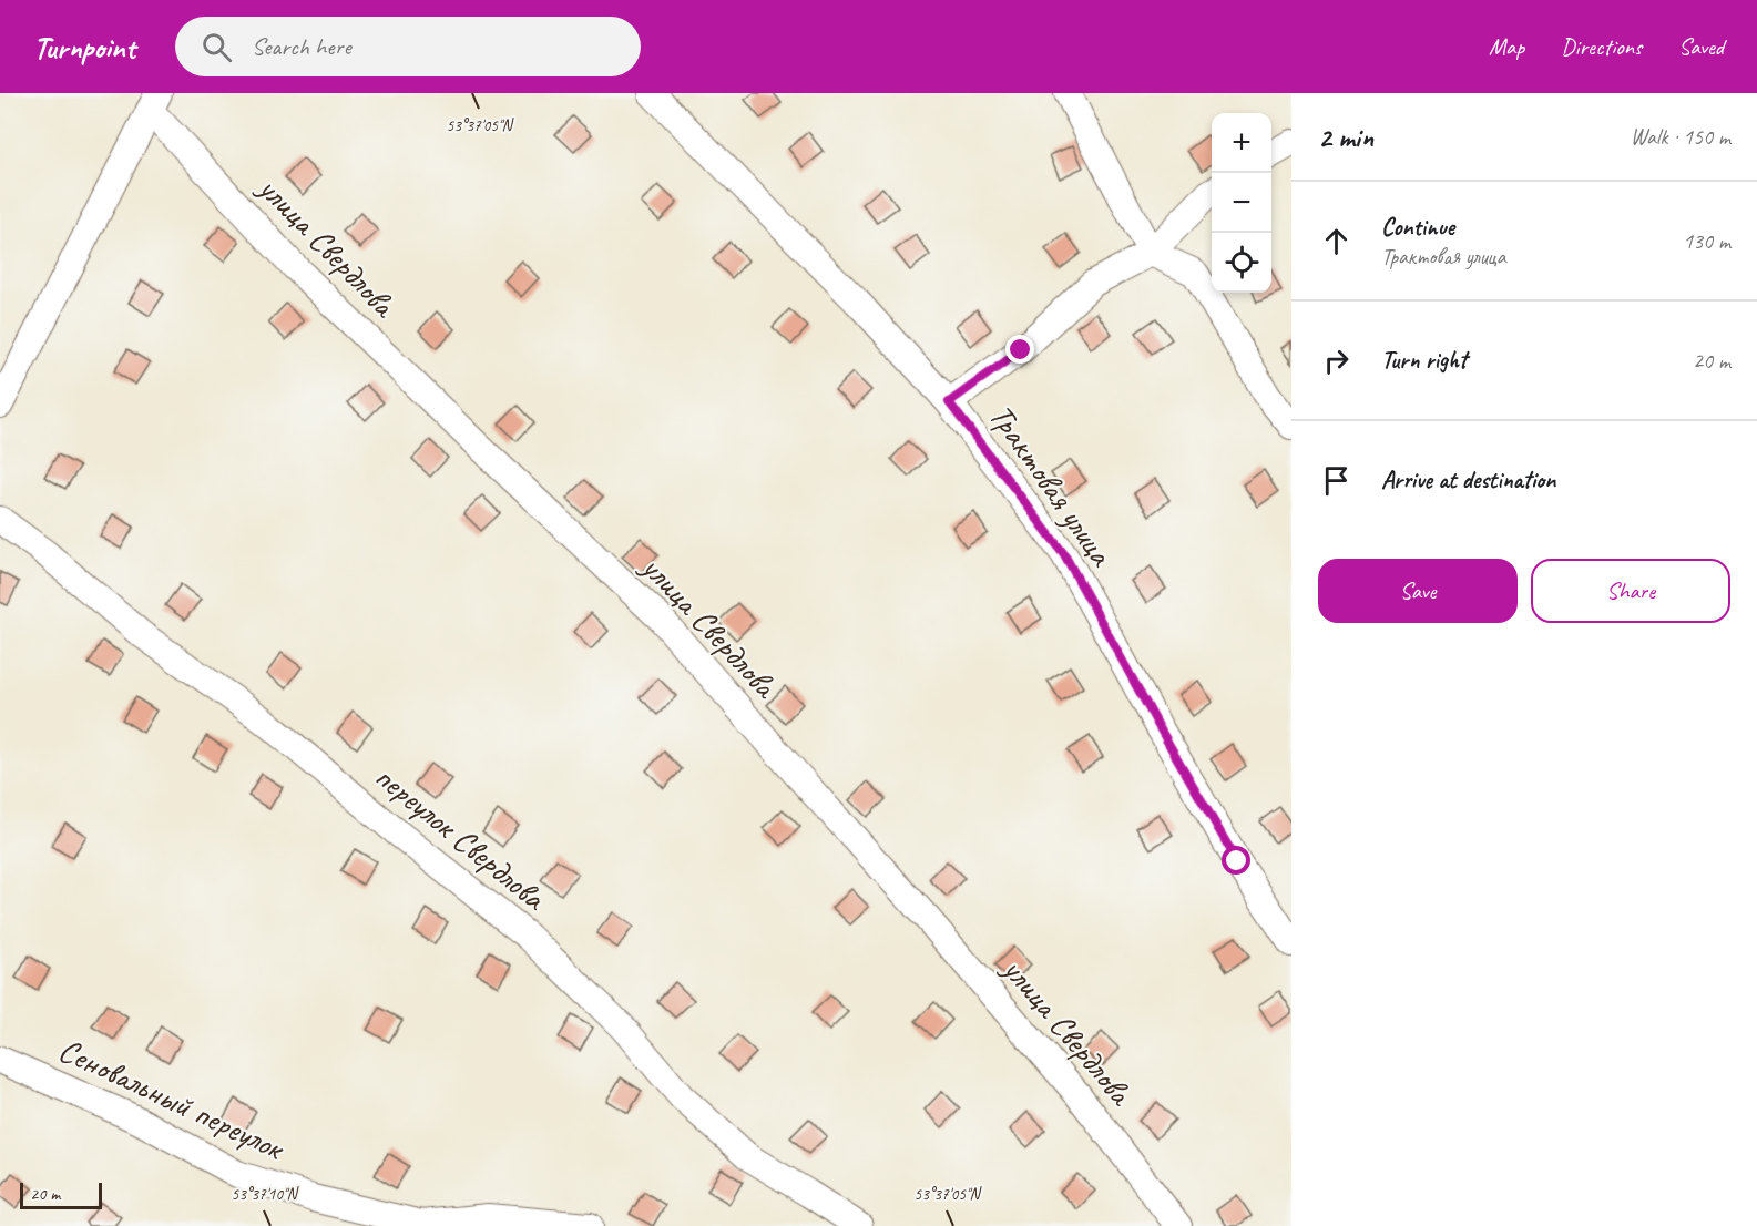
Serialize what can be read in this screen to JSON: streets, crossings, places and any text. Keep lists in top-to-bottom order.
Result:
{
  "streets": {
    "street": [
      "улица Свердлова",
      "Трактовая улица",
      "переулок Свердлова",
      "Сеновальный переулок"
    ]
  },
  "scale_bar": "20 m",
  "page": {
    "header": "Turnpoint",
    "search": "Search here",
    "nav": ["Map", "Directions", "Saved"],
    "heading": ["2 min", "Walk · 150 m"],
    "map_buttons": ["+", "−"],
    "list": [
      ["Continue", "Трактовая улица", "130 m"],
      ["Turn right", "20 m"],
      "Arrive at destination"
    ],
    "buttons": ["Save", "Share"],
    "scale": "20 m"
  },
  "coordinates": ["53°37'05\"N", "53°37'10\"N"]
}
